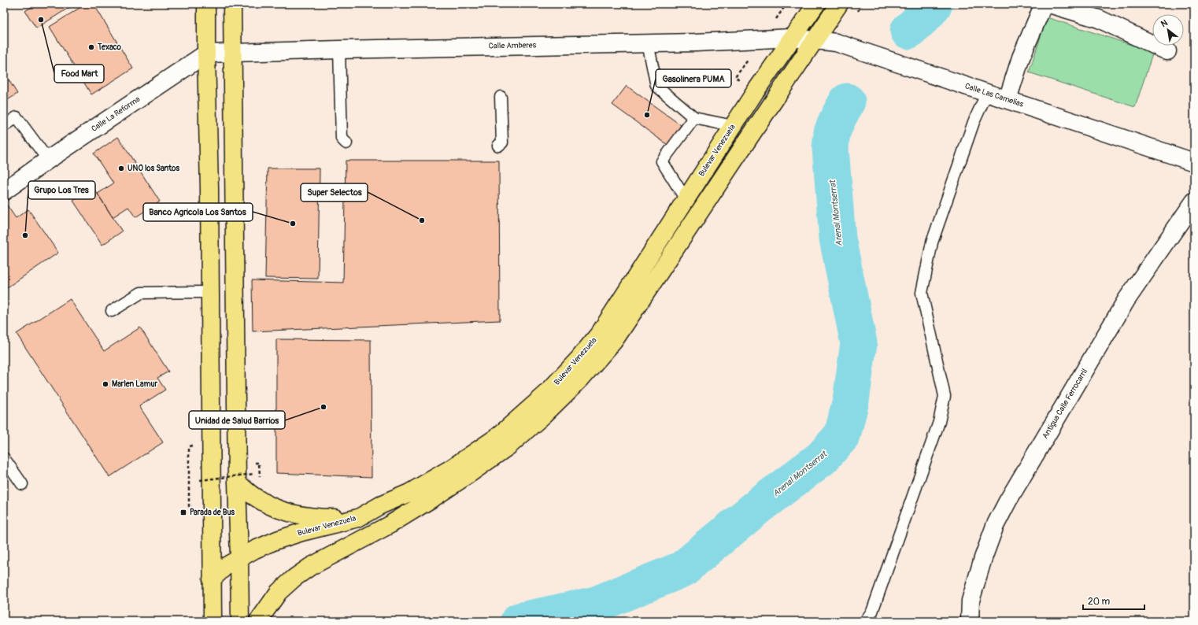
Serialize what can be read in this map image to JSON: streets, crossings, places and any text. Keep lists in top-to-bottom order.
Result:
{
  "streets": {
    "highway": ["Bulevar Venezuela"],
    "street": [
      "Calle Amberes",
      "Calle Las Camelias",
      "Calle La Reforma",
      "Antigua Calle Ferrocarril"
    ]
  },
  "crossings": [
    ["Calle Amberes", "Calle Las Camelias"],
    ["Calle Amberes", "Bulevar Venezuela"],
    ["Calle Las Camelias", "Bulevar Venezuela"]
  ],
  "water": ["Arenal Montserrat"],
  "places": {
    "other": [
      "Food Mart",
      "Texaco",
      "Gasolinera PUMA",
      "UNO los Santos",
      "Super Selectos",
      "Banco Agricola Los Santos",
      "Grupo Los Tres",
      "Marlen Lamur",
      "Unidad de Salud Barrios"
    ],
    "transit": ["Parada de Bus"]
  },
  "scale_bar": "20 m",
  "north": "top left"
}
